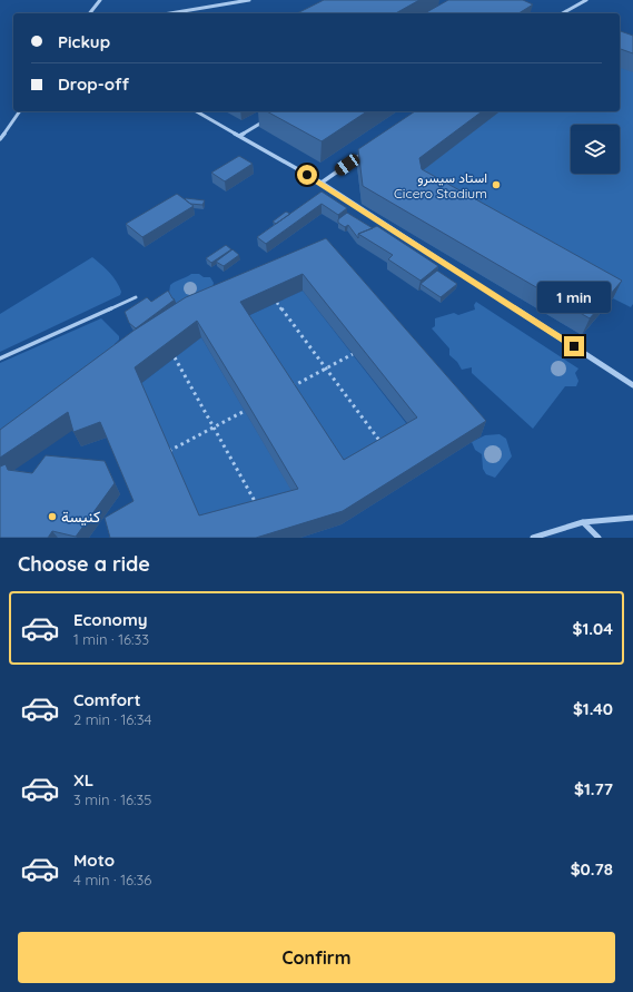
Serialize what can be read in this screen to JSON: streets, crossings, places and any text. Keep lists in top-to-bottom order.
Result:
{
  "places": ["استاد سيسرو Cicero Stadium", "كنيسة"],
  "page": {
    "banner": ["Pickup", "Drop-off"],
    "bubble": "1 min",
    "heading": "Choose a ride",
    "list": [
      {
        "name": "Economy",
        "note": "1 min · 16:33",
        "value": "$1.04"
      },
      {
        "name": "Comfort",
        "note": "2 min · 16:34",
        "value": "$1.40"
      },
      {
        "name": "XL",
        "note": "3 min · 16:35",
        "value": "$1.77"
      },
      {
        "name": "Moto",
        "note": "4 min · 16:36",
        "value": "$0.78"
      }
    ],
    "buttons": "Confirm"
  }
}
